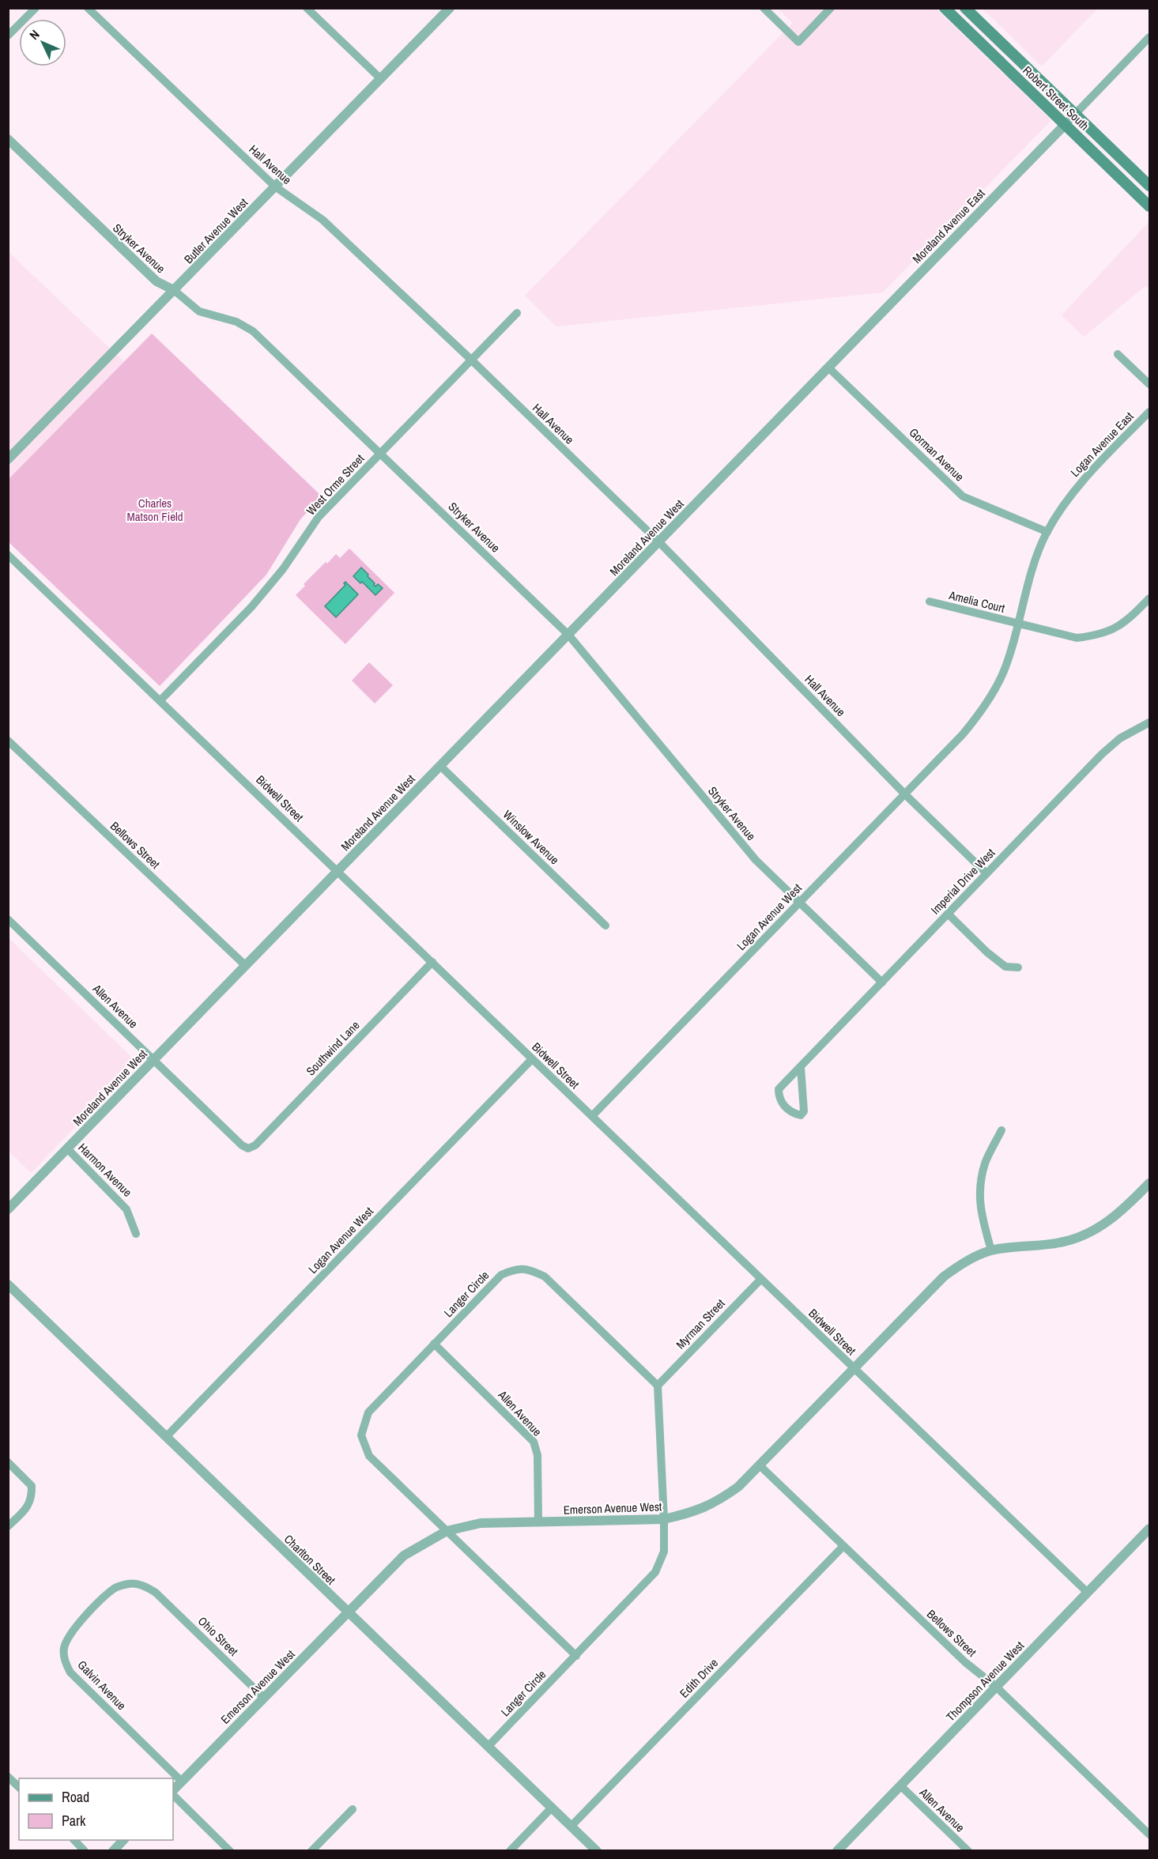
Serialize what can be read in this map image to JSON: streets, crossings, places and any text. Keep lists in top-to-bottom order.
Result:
{
  "streets": {
    "main road": ["Robert Street South"],
    "street": [
      "Hall Avenue",
      "Moreland Avenue East",
      "Butler Avenue West",
      "Stryker Avenue",
      "Logan Avenue East",
      "Gorman Avenue",
      "West Orme Street",
      "Moreland Avenue West",
      "Amelia Court",
      "Bidwell Street",
      "Winslow Avenue",
      "Bellows Street",
      "Imperial Drive West",
      "Logan Avenue West",
      "Allen Avenue",
      "Southwind Lane",
      "Harmon Avenue",
      "Langer Circle",
      "Myrman Street",
      "Emerson Avenue West",
      "Charlton Street",
      "Ohio Street",
      "Edith Drive",
      "Thompson Avenue West",
      "Galvin Avenue"
    ]
  },
  "crossings": [
    ["Robert Street South", "Moreland Avenue East"],
    ["Hall Avenue", "Butler Avenue West"],
    ["Hall Avenue", "West Orme Street"],
    ["Hall Avenue", "Moreland Avenue West"],
    ["Hall Avenue", "Imperial Drive West"],
    ["Hall Avenue", "Logan Avenue West"],
    ["Moreland Avenue East", "Gorman Avenue"],
    ["Moreland Avenue East", "Moreland Avenue West"],
    ["Butler Avenue West", "Stryker Avenue"],
    ["Stryker Avenue", "West Orme Street"],
    ["Stryker Avenue", "Moreland Avenue West"],
    ["Stryker Avenue", "Imperial Drive West"],
    ["Stryker Avenue", "Logan Avenue West"],
    ["Logan Avenue East", "Gorman Avenue"],
    ["Logan Avenue East", "Amelia Court"],
    ["Logan Avenue East", "Logan Avenue West"],
    ["West Orme Street", "Bidwell Street"],
    ["Moreland Avenue West", "Bidwell Street"],
    ["Moreland Avenue West", "Winslow Avenue"],
    ["Moreland Avenue West", "Bellows Street"],
    ["Moreland Avenue West", "Allen Avenue"],
    ["Moreland Avenue West", "Harmon Avenue"],
    ["Bidwell Street", "Logan Avenue West"],
    ["Bidwell Street", "Southwind Lane"],
    ["Bidwell Street", "Myrman Street"],
    ["Bidwell Street", "Emerson Avenue West"],
    ["Bidwell Street", "Thompson Avenue West"],
    ["Bellows Street", "Emerson Avenue West"],
    ["Bellows Street", "Edith Drive"],
    ["Bellows Street", "Thompson Avenue West"],
    ["Logan Avenue West", "Charlton Street"],
    ["Allen Avenue", "Southwind Lane"],
    ["Allen Avenue", "Langer Circle"],
    ["Allen Avenue", "Emerson Avenue West"],
    ["Allen Avenue", "Thompson Avenue West"],
    ["Langer Circle", "Myrman Street"],
    ["Langer Circle", "Emerson Avenue West"],
    ["Langer Circle", "Charlton Street"],
    ["Emerson Avenue West", "Charlton Street"],
    ["Emerson Avenue West", "Ohio Street"],
    ["Emerson Avenue West", "Galvin Avenue"],
    ["Charlton Street", "Edith Drive"],
    ["Ohio Street", "Galvin Avenue"]
  ],
  "parks": ["Charles Matson Field"],
  "legend": ["Road", "Park"],
  "north": "top left"
}
